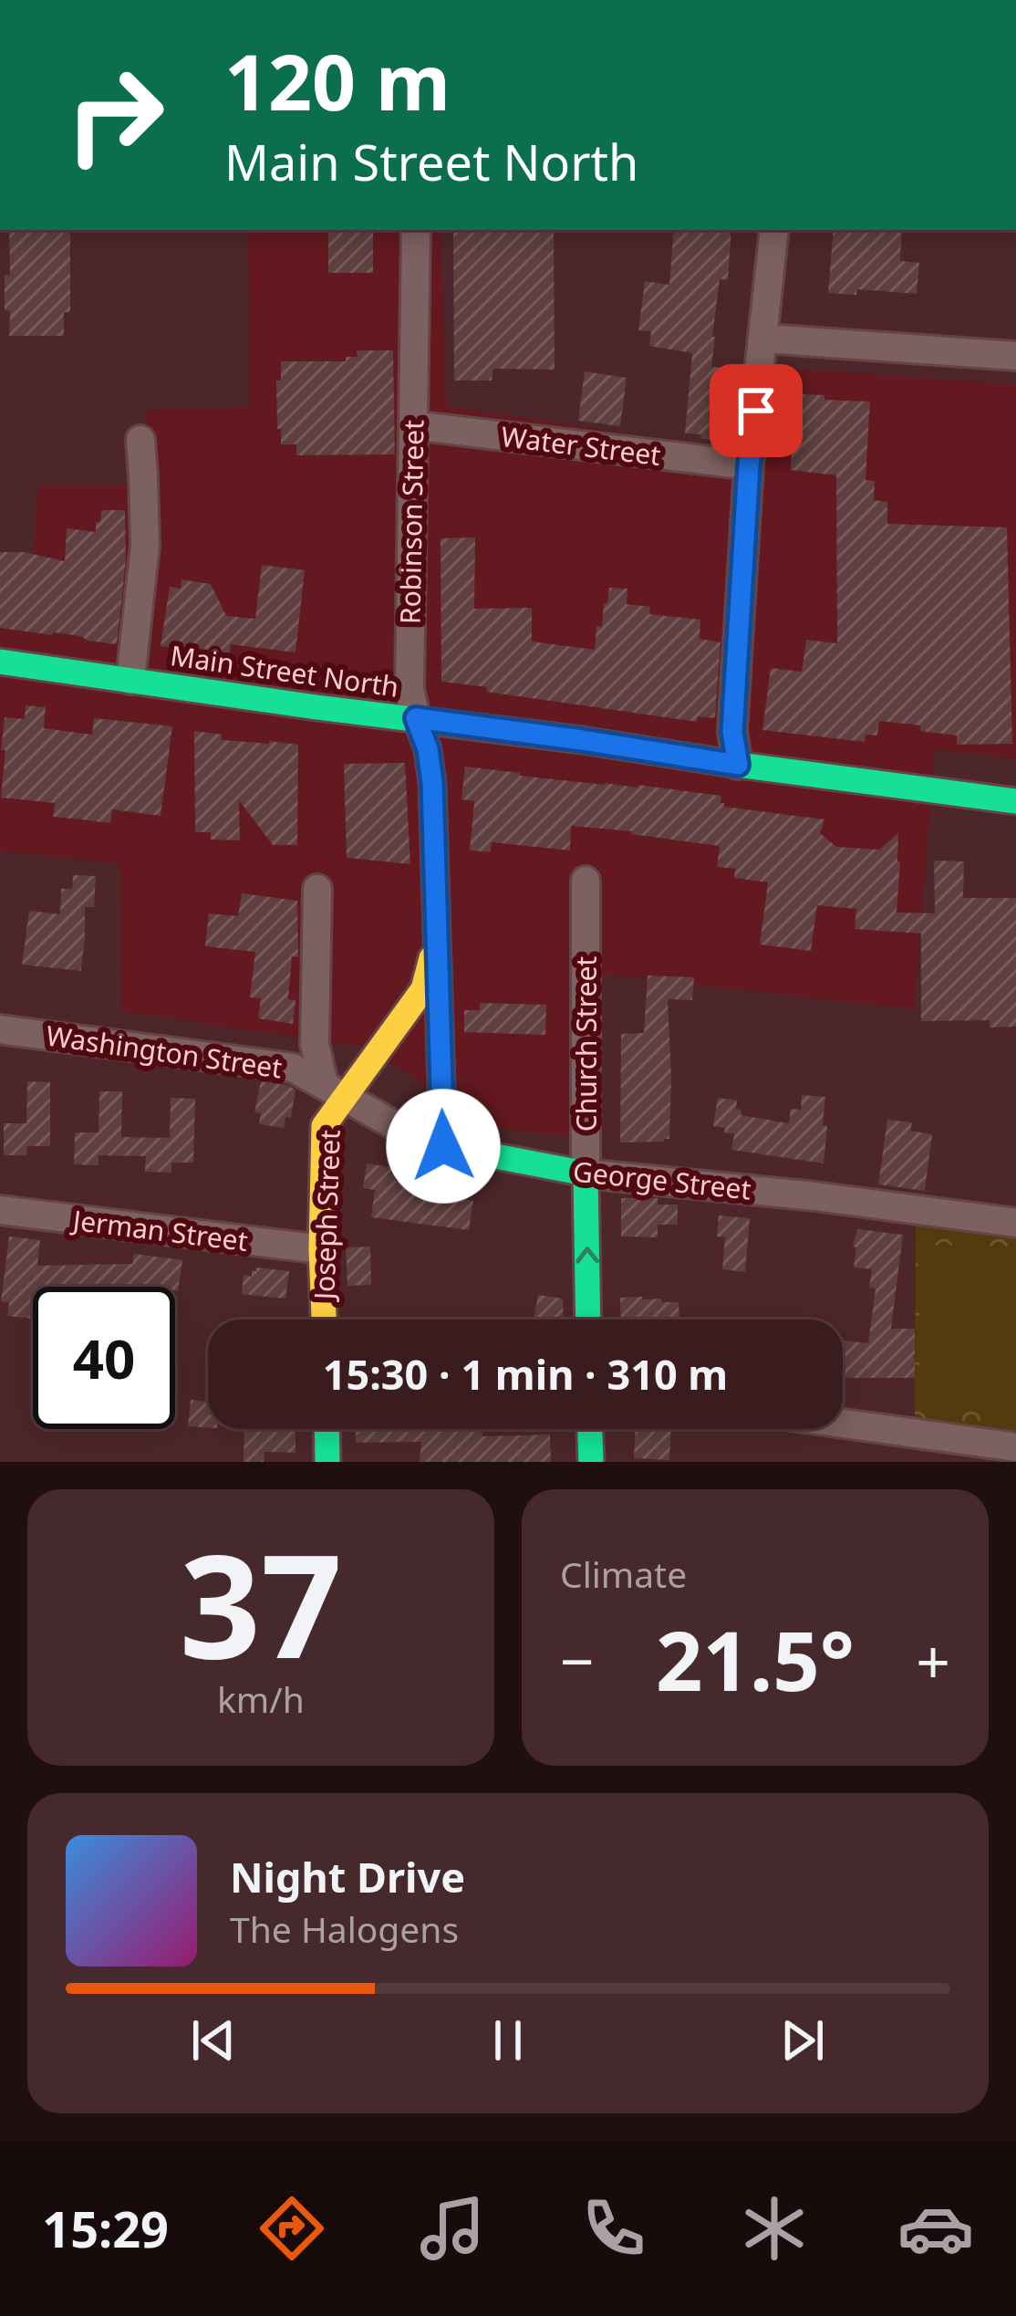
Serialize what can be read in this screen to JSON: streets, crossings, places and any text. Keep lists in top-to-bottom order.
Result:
{
  "streets": {
    "street": [
      "Water Street",
      "Robinson Street",
      "Main Street North",
      "Church Street",
      "Washington Street",
      "George Street",
      "Joseph Street",
      "Jerman Street"
    ]
  },
  "crossings": [
    ["Water Street", "Robinson Street"],
    ["Robinson Street", "Main Street North"],
    ["Robinson Street", "Washington Street"],
    ["Robinson Street", "George Street"],
    ["Robinson Street", "Joseph Street"],
    ["Church Street", "George Street"],
    ["Washington Street", "George Street"],
    ["Washington Street", "Joseph Street"],
    ["George Street", "Joseph Street"],
    ["Joseph Street", "Jerman Street"]
  ],
  "page": {
    "turn": ["120 m", "Main Street North"],
    "limit": "40",
    "trip": "15:30 · 1 min · 310 m",
    "tile": [
      ["37", "km/h"],
      "Climate"
    ],
    "heat": ["−", "21.5°", "+"],
    "song": ["Night Drive", "The Halogens"],
    "tabs": "15:29"
  }
}
